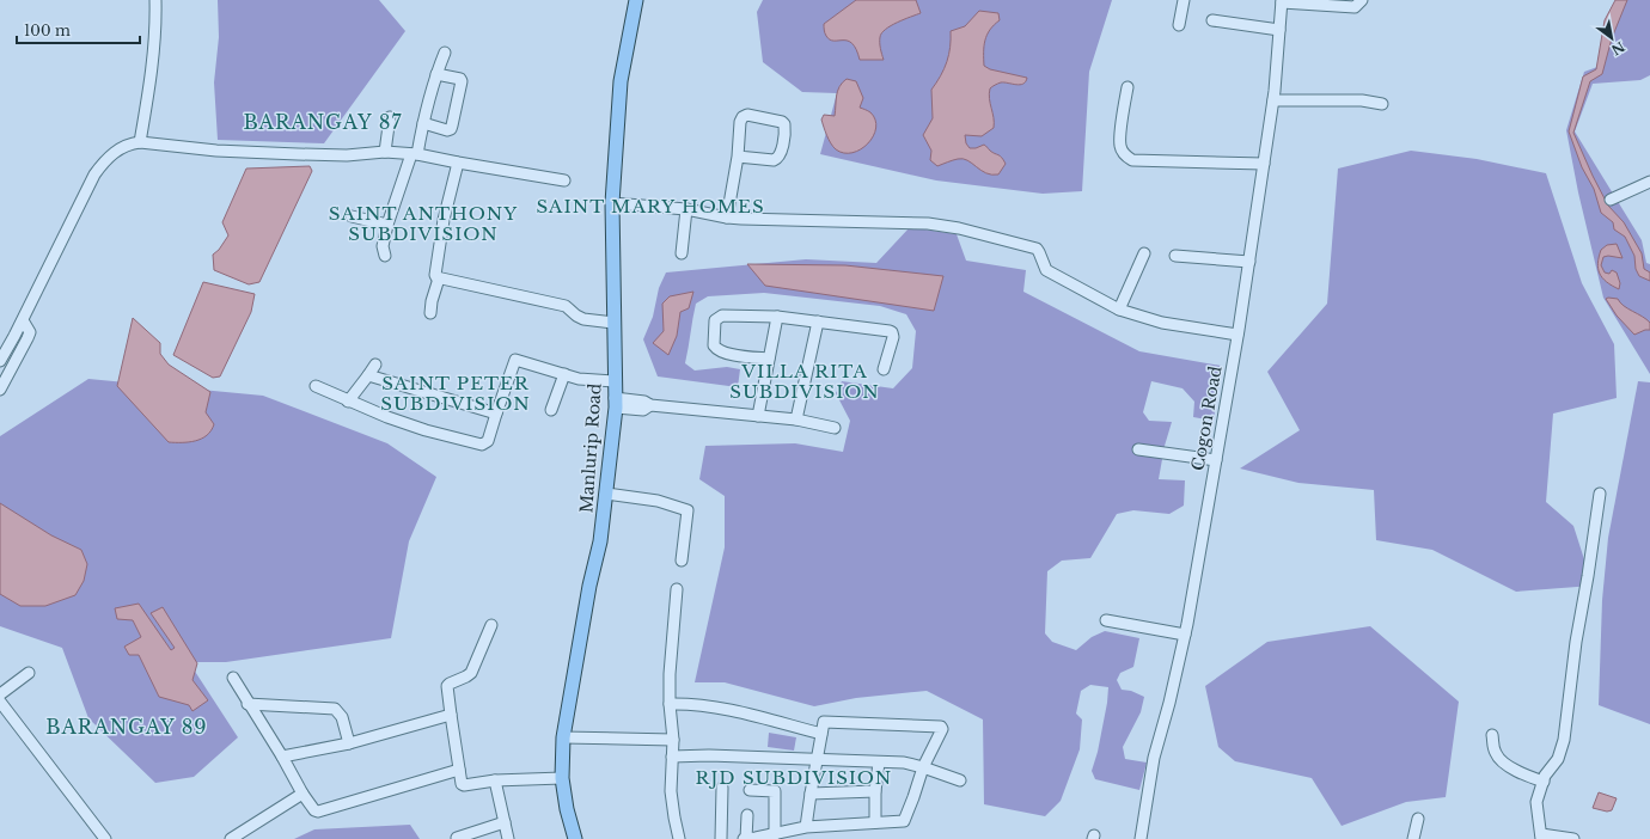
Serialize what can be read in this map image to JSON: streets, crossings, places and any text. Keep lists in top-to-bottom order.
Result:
{
  "streets": {
    "main road": ["Manlurip Road"],
    "street": ["Cogon Road"]
  },
  "districts": [
    "BARANGAY 87",
    "SAINT MARY HOMES",
    "SAINT ANTHONY SUBDIVISION",
    "VILLA RITA SUBDIVISION",
    "SAINT PETER SUBDIVISION",
    "BARANGAY 89",
    "RJD SUBDIVISION"
  ],
  "scale_bar": "100 m",
  "north": "bottom right"
}
